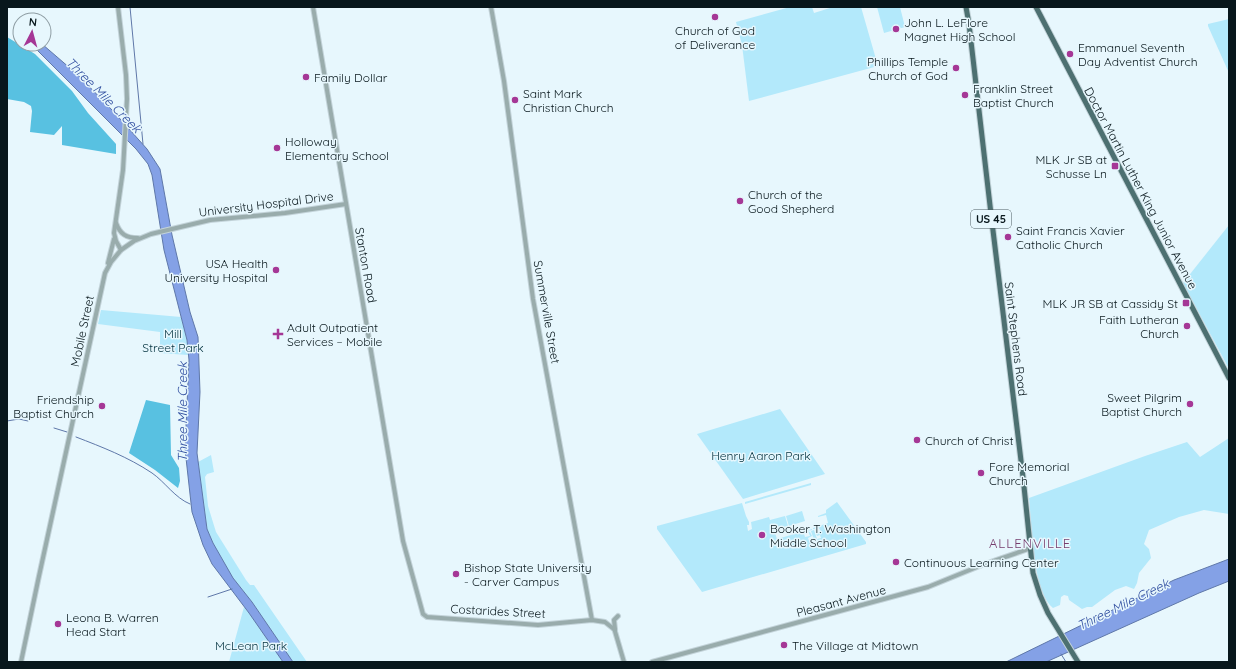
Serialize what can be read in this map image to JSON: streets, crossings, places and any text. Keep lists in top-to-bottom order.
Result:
{
  "streets": {
    "main road": ["Doctor Martin Luther King Junior Avenue", "US 45", "Saint Stephens Road"],
    "street": [
      "University Hospital Drive",
      "Stanton Road",
      "Summerville Street",
      "Mobile Street",
      "Pleasant Avenue",
      "Costarides Street"
    ]
  },
  "crossings": [
    ["University Hospital Drive", "Stanton Road"],
    ["University Hospital Drive", "Mobile Street"],
    ["Stanton Road", "Costarides Street"],
    ["Summerville Street", "Costarides Street"],
    ["Saint Stephens Road", "Pleasant Avenue"]
  ],
  "districts": ["ALLENVILLE"],
  "water": ["Three Mile Creek"],
  "parks": ["Mill Street Park", "Henry Aaron Park", "McLean Park"],
  "places": {
    "other": [
      "Church of God of Deliverance",
      "John L. LeFlore Magnet High School",
      "Emmanuel Seventh Day Adventist Church",
      "Phillips Temple Church of God",
      "Family Dollar",
      "Franklin Street Baptist Church",
      "Saint Mark Christian Church",
      "Holloway Elementary School",
      "Church of the Good Shepherd",
      "Saint Francis Xavier Catholic Church",
      "USA Health University Hospital",
      "Faith Lutheran Church",
      "Sweet Pilgrim Baptist Church",
      "Friendship Baptist Church",
      "Church of Christ",
      "Fore Memorial Church",
      "Booker T. Washington Middle School",
      "Continuous Learning Center",
      "Bishop State University - Carver Campus",
      "Leona B. Warren Head Start",
      "The Village at Midtown"
    ],
    "transit": ["MLK Jr SB at Schusse Ln", "MLK JR SB at Cassidy St"],
    "health": ["Adult Outpatient Services – Mobile"]
  },
  "north": "top"
}
